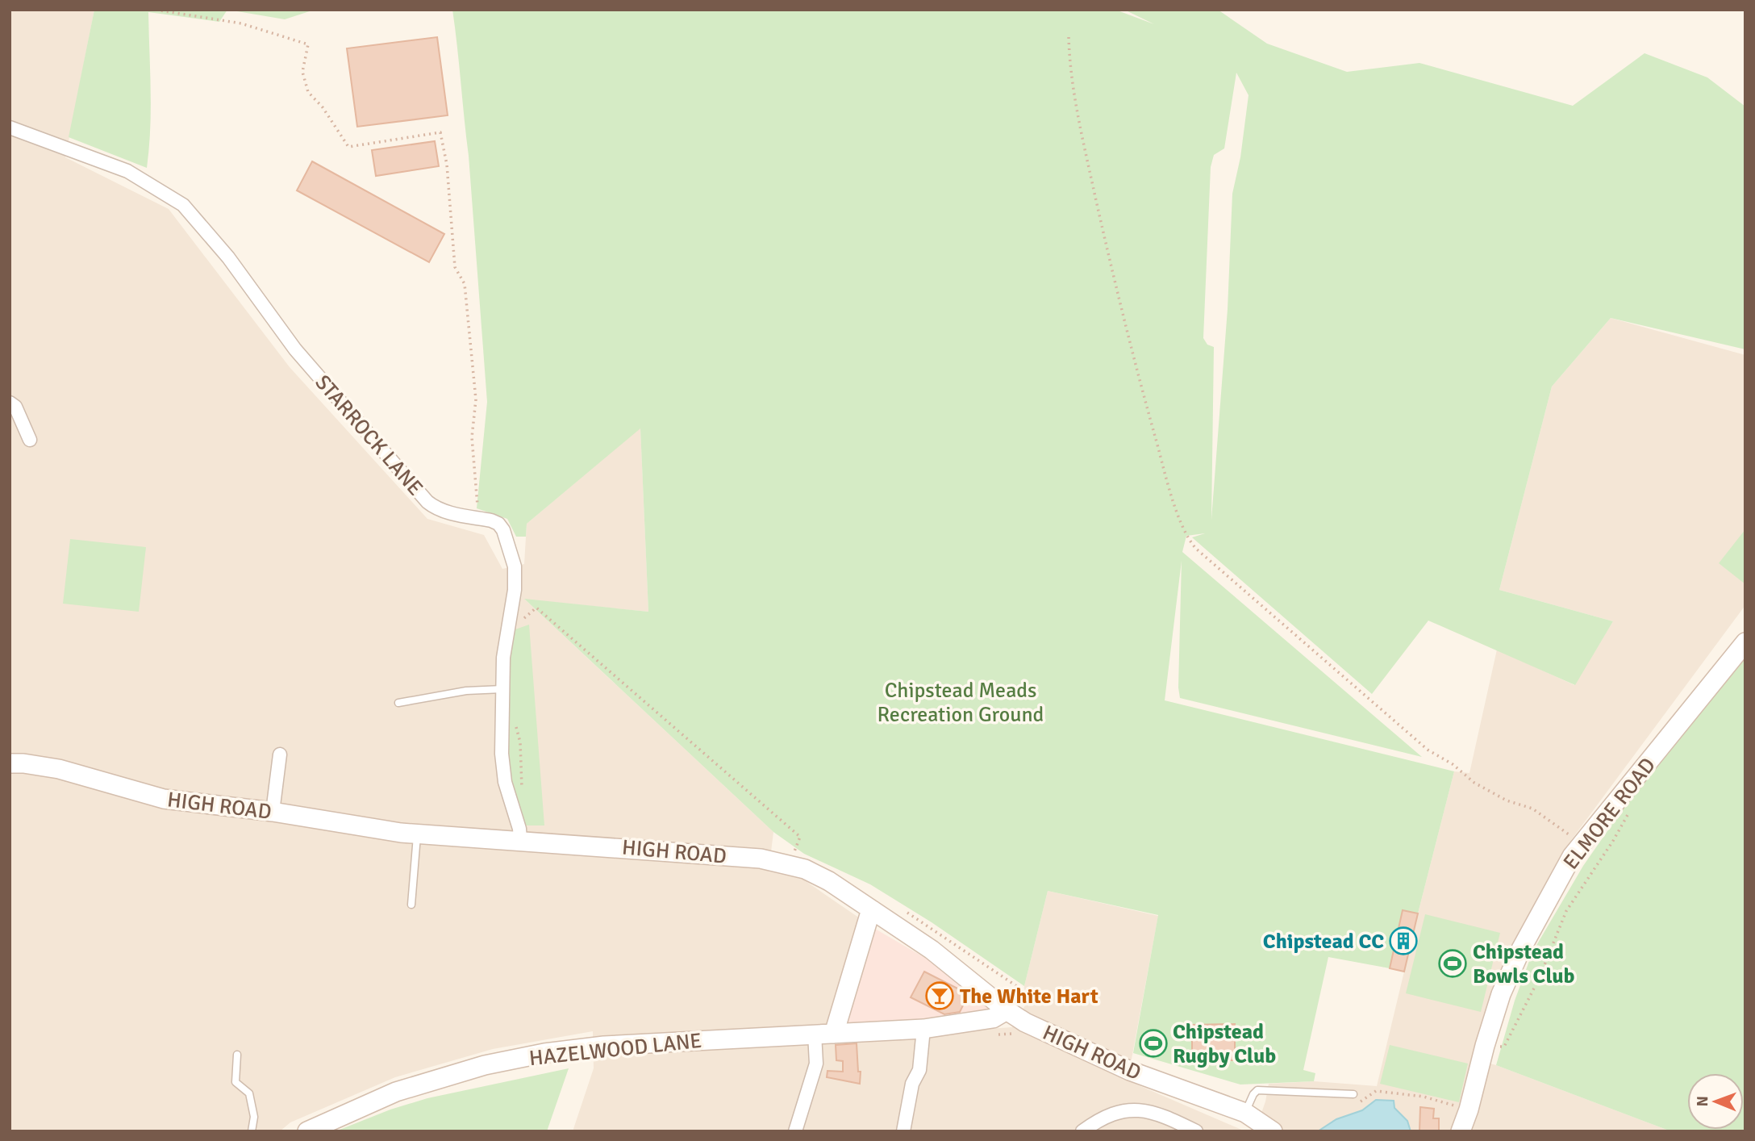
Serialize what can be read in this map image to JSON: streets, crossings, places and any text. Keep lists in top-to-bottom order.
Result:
{
  "streets": {
    "street": [
      "STARROCK LANE",
      "HIGH ROAD",
      "ELMORE ROAD",
      "HAZELWOOD LANE"
    ]
  },
  "crossings": [
    ["STARROCK LANE", "HIGH ROAD"],
    ["HIGH ROAD", "HAZELWOOD LANE"]
  ],
  "parks": ["Chipstead Meads Recreation Ground"],
  "places": {
    "building": ["Chipstead CC"],
    "sports": ["Chipstead Bowls Club", "Chipstead Rugby Club"],
    "bar": ["The White Hart"]
  },
  "north": "left"
}
